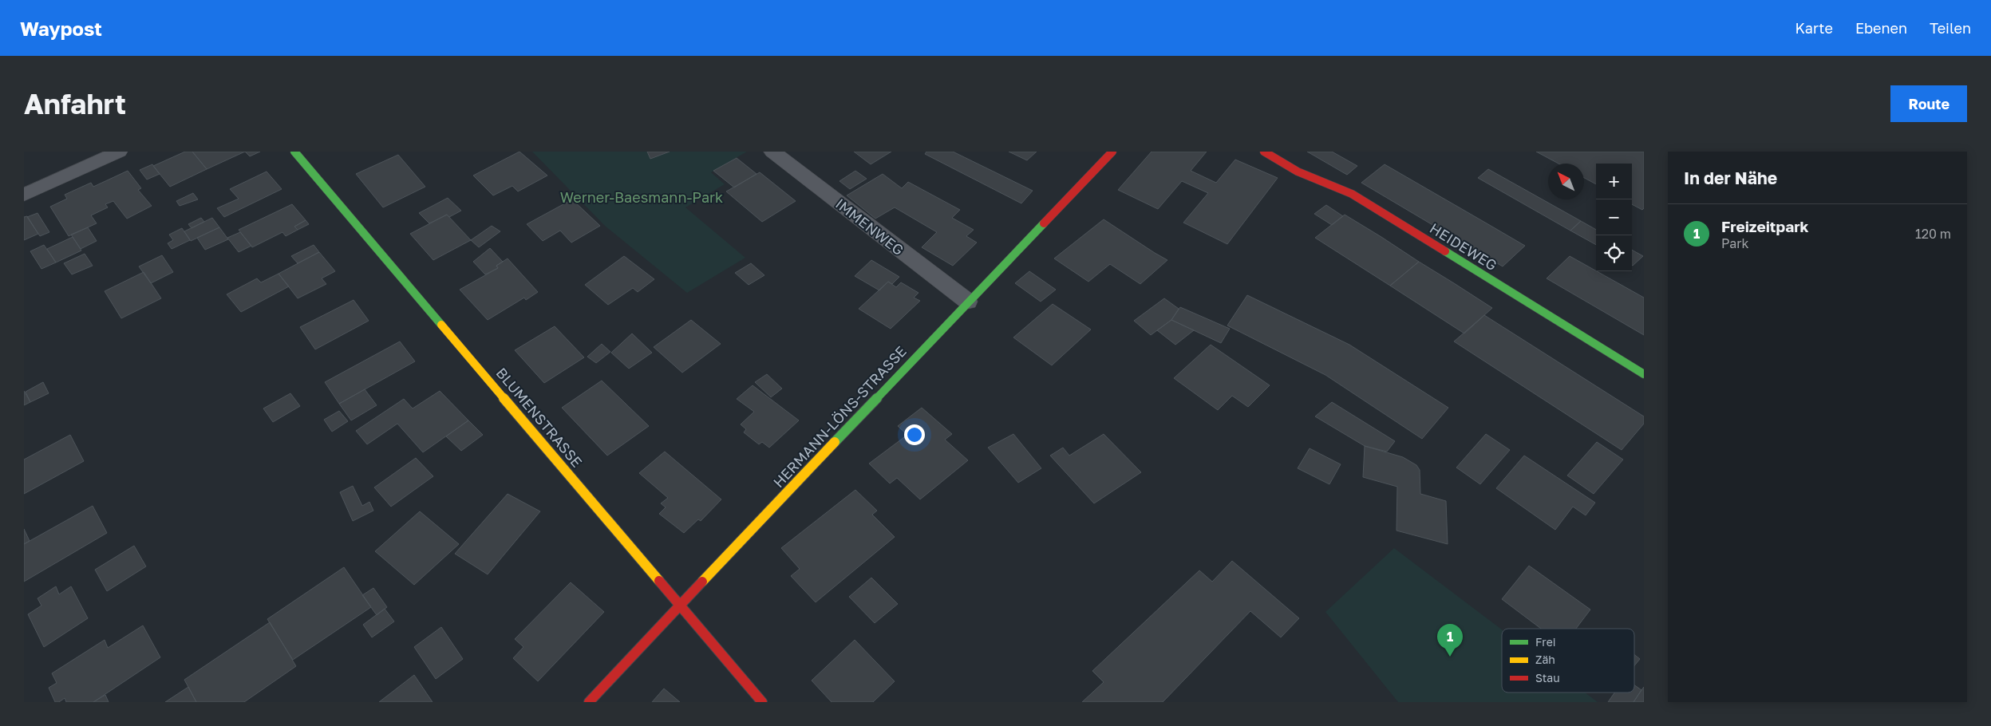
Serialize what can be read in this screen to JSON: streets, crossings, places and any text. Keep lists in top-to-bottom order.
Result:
{
  "streets": {
    "street": [
      "IMMENWEG",
      "HEIDEWEG",
      "HERMANN-LÖNS-STRASSE",
      "BLUMENSTRASSE"
    ]
  },
  "crossings": [
    ["IMMENWEG", "HERMANN-LÖNS-STRASSE"],
    ["HERMANN-LÖNS-STRASSE", "BLUMENSTRASSE"]
  ],
  "parks": ["Werner-Baesmann-Park"],
  "legend": ["Frei", "Zäh", "Stau"],
  "north": "top left",
  "page": {
    "header": "Waypost",
    "nav": ["Karte", "Ebenen", "Teilen"],
    "buttons": "Route",
    "title": "Anfahrt",
    "heading": "In der Nähe",
    "map_buttons": ["+", "−"],
    "list": [
      {
        "mark": "1",
        "name": "Freizeitpark",
        "note": "Park",
        "value": "120 m"
      }
    ],
    "pins": "1"
  }
}
